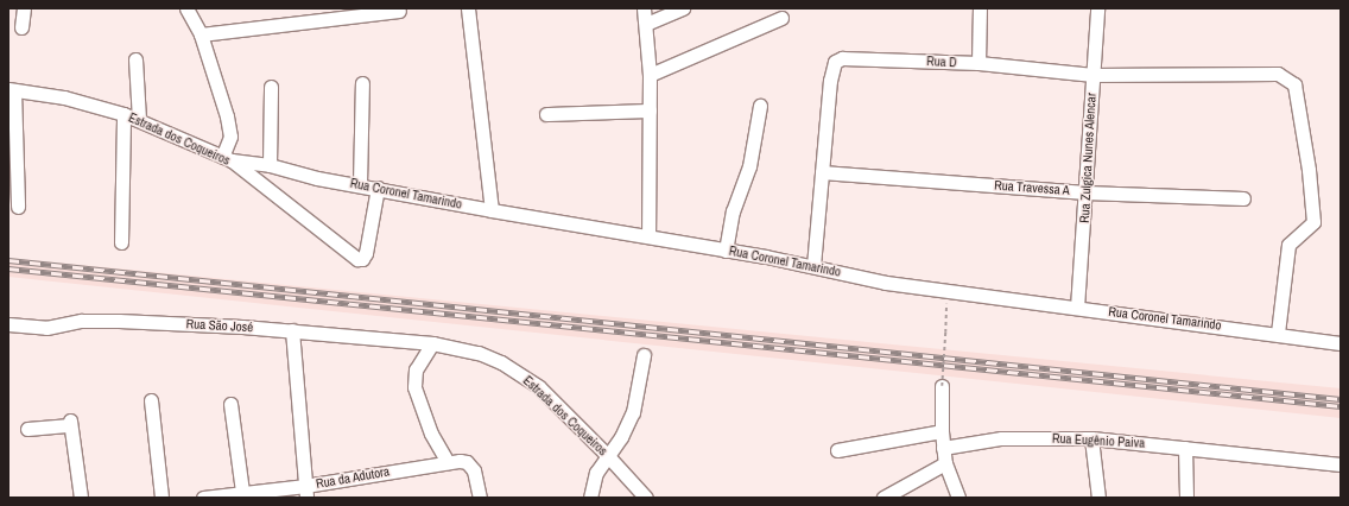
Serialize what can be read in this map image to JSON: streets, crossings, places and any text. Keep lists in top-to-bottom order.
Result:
{
  "streets": {
    "street": [
      "Rua D",
      "Estrada dos Coqueiros",
      "Rua Zulgica Nunes Alencar",
      "Rua Travessa A",
      "Rua Coronel Tamarindo",
      "Rua São José",
      "Rua Eugênio Paiva",
      "Rua da Adutora"
    ]
  },
  "crossings": [
    ["Rua D", "Rua Zulgica Nunes Alencar"],
    ["Rua D", "Rua Travessa A"],
    ["Rua D", "Rua Coronel Tamarindo"],
    ["Estrada dos Coqueiros", "Rua Coronel Tamarindo"],
    ["Estrada dos Coqueiros", "Rua São José"],
    ["Rua Zulgica Nunes Alencar", "Rua Travessa A"],
    ["Rua Zulgica Nunes Alencar", "Rua Coronel Tamarindo"]
  ]
}
